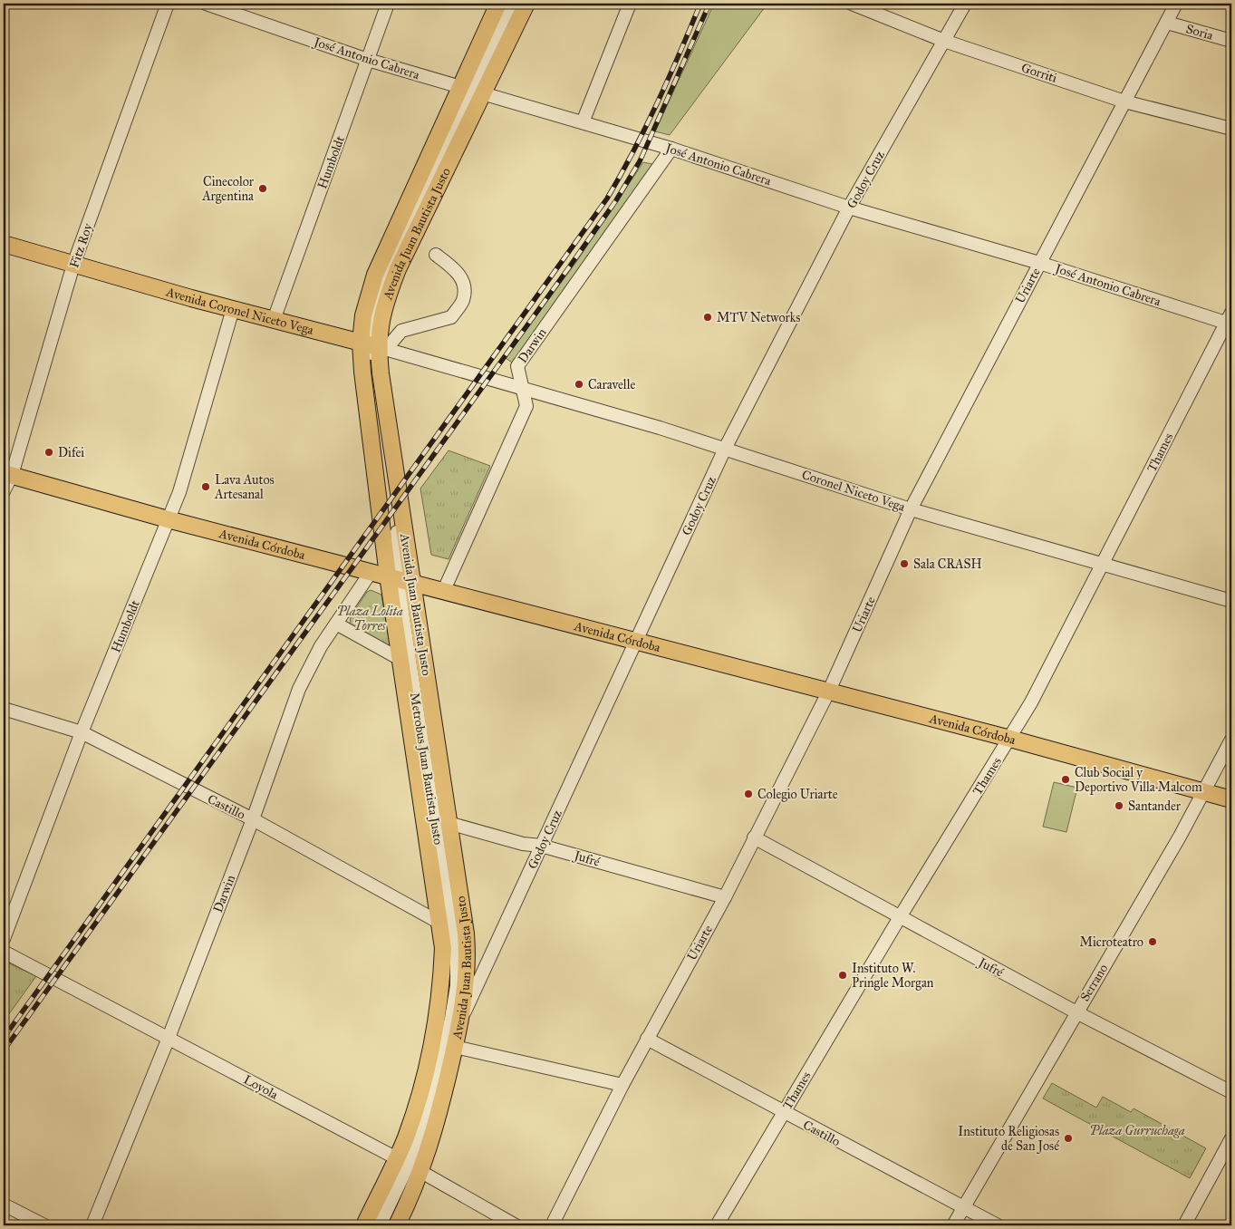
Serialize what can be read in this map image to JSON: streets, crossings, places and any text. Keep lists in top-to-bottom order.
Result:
{
  "streets": {
    "main road": ["Avenida Juan Bautista Justo", "Avenida Coronel Niceto Vega", "Avenida Córdoba"],
    "street": [
      "Soria",
      "José Antonio Cabrera",
      "Gorriti",
      "Humboldt",
      "Godoy Cruz",
      "Fitz Roy",
      "Uriarte",
      "Darwin",
      "Thames",
      "Coronel Niceto Vega",
      "Metrobus Juan Bautista Justo",
      "Castillo",
      "Jufré",
      "Serrano",
      "Loyola"
    ]
  },
  "crossings": [
    ["Soria", "Uriarte"],
    ["José Antonio Cabrera", "Humboldt"],
    ["José Antonio Cabrera", "Godoy Cruz"],
    ["José Antonio Cabrera", "Avenida Juan Bautista Justo"],
    ["José Antonio Cabrera", "Uriarte"],
    ["José Antonio Cabrera", "Darwin"],
    ["José Antonio Cabrera", "Thames"],
    ["Gorriti", "Godoy Cruz"],
    ["Gorriti", "Uriarte"],
    ["Humboldt", "Avenida Coronel Niceto Vega"],
    ["Humboldt", "Avenida Córdoba"],
    ["Humboldt", "Castillo"],
    ["Godoy Cruz", "Avenida Juan Bautista Justo"],
    ["Godoy Cruz", "Coronel Niceto Vega"],
    ["Godoy Cruz", "Avenida Córdoba"],
    ["Godoy Cruz", "Jufré"],
    ["Avenida Juan Bautista Justo", "Avenida Coronel Niceto Vega"],
    ["Avenida Juan Bautista Justo", "Avenida Córdoba"],
    ["Avenida Juan Bautista Justo", "Metrobus Juan Bautista Justo"],
    ["Avenida Juan Bautista Justo", "Castillo"],
    ["Avenida Juan Bautista Justo", "Jufré"],
    ["Avenida Juan Bautista Justo", "Loyola"],
    ["Fitz Roy", "Avenida Coronel Niceto Vega"],
    ["Fitz Roy", "Avenida Córdoba"],
    ["Uriarte", "Coronel Niceto Vega"],
    ["Uriarte", "Avenida Córdoba"],
    ["Uriarte", "Castillo"],
    ["Uriarte", "Jufré"],
    ["Avenida Coronel Niceto Vega", "Coronel Niceto Vega"],
    ["Darwin", "Coronel Niceto Vega"],
    ["Darwin", "Avenida Córdoba"],
    ["Darwin", "Castillo"],
    ["Darwin", "Loyola"],
    ["Thames", "Coronel Niceto Vega"],
    ["Thames", "Avenida Córdoba"],
    ["Thames", "Castillo"],
    ["Thames", "Jufré"],
    ["Avenida Córdoba", "Metrobus Juan Bautista Justo"],
    ["Avenida Córdoba", "Serrano"],
    ["Metrobus Juan Bautista Justo", "Loyola"],
    ["Castillo", "Serrano"],
    ["Jufré", "Serrano"]
  ],
  "parks": ["Plaza Lolita Torres", "Plaza Gurruchaga"],
  "places": [
    "Cinecolor Argentina",
    "MTV Networks",
    "Caravelle",
    "Difei",
    "Lava Autos Artesanal",
    "Sala CRASH",
    "Club Social y Deportivo Villa Malcom",
    "Colegio Uriarte",
    "Santander",
    "Microteatro",
    "Instituto W. Pringle Morgan",
    "Instituto Religiosas de San José"
  ]
}
